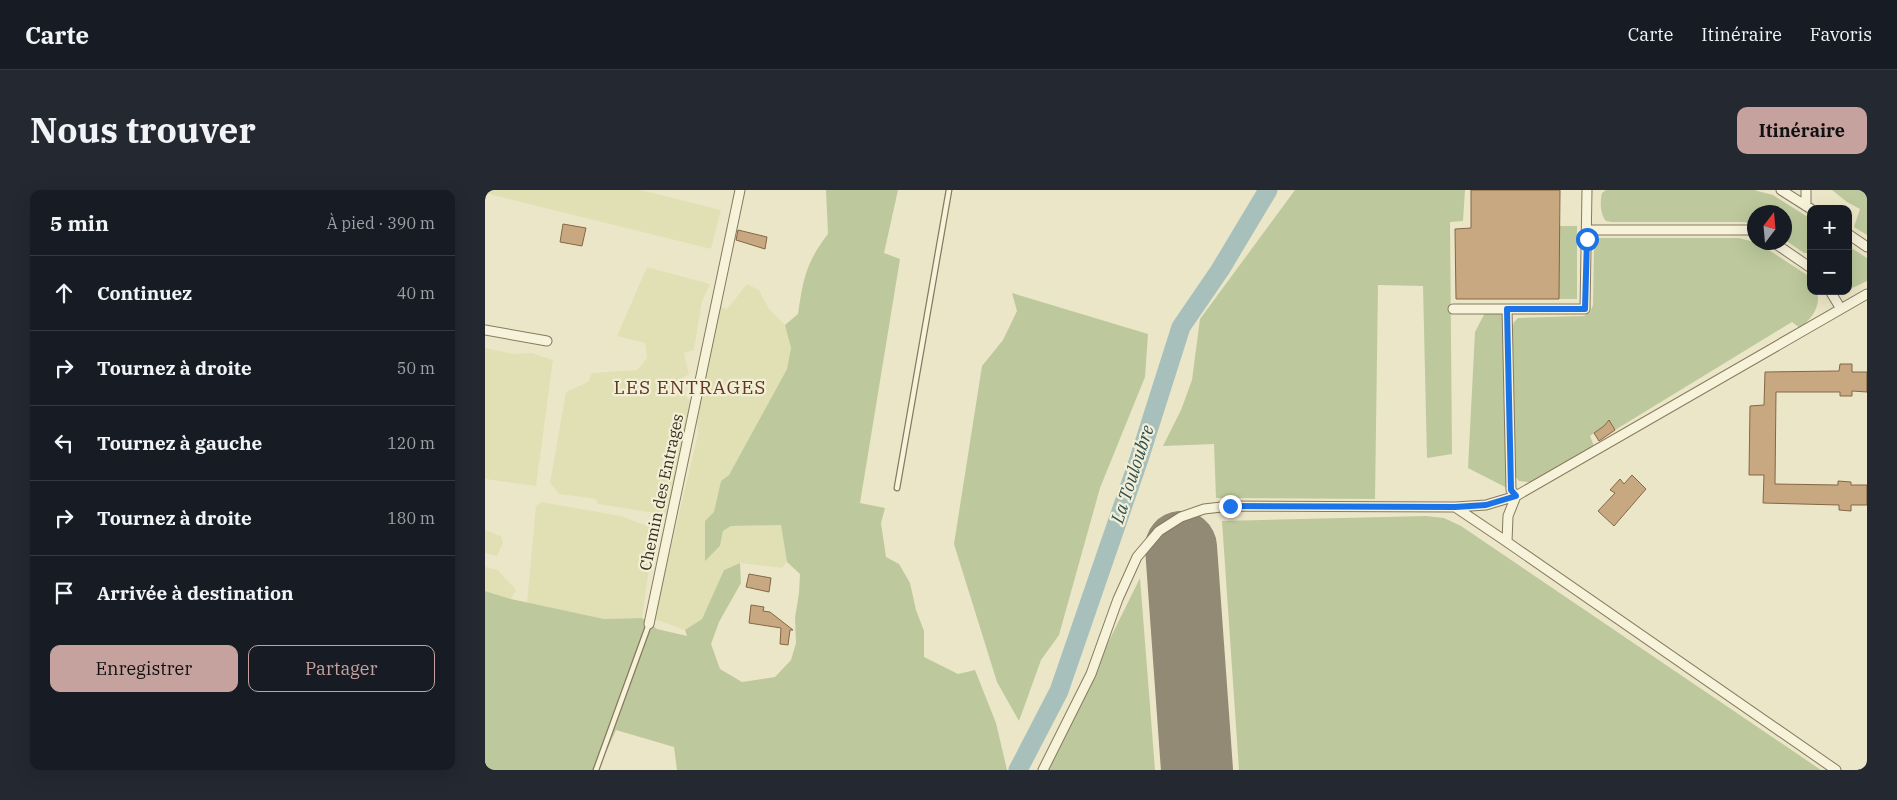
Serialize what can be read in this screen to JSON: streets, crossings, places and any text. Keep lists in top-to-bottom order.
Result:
{
  "streets": {
    "street": ["Chemin des Entrages"]
  },
  "districts": ["LES ENTRAGES"],
  "water": ["La Touloubre"],
  "north": "top",
  "page": {
    "header": "Carte",
    "nav": ["Carte", "Itinéraire", "Favoris"],
    "title": "Nous trouver",
    "buttons": [
      "Itinéraire",
      ["Enregistrer", "Partager"]
    ],
    "heading": ["5 min", "À pied · 390 m"],
    "map_buttons": ["+", "−"],
    "list": [
      ["Continuez", "40 m"],
      ["Tournez à droite", "50 m"],
      ["Tournez à gauche", "120 m"],
      ["Tournez à droite", "180 m"],
      "Arrivée à destination"
    ]
  }
}
